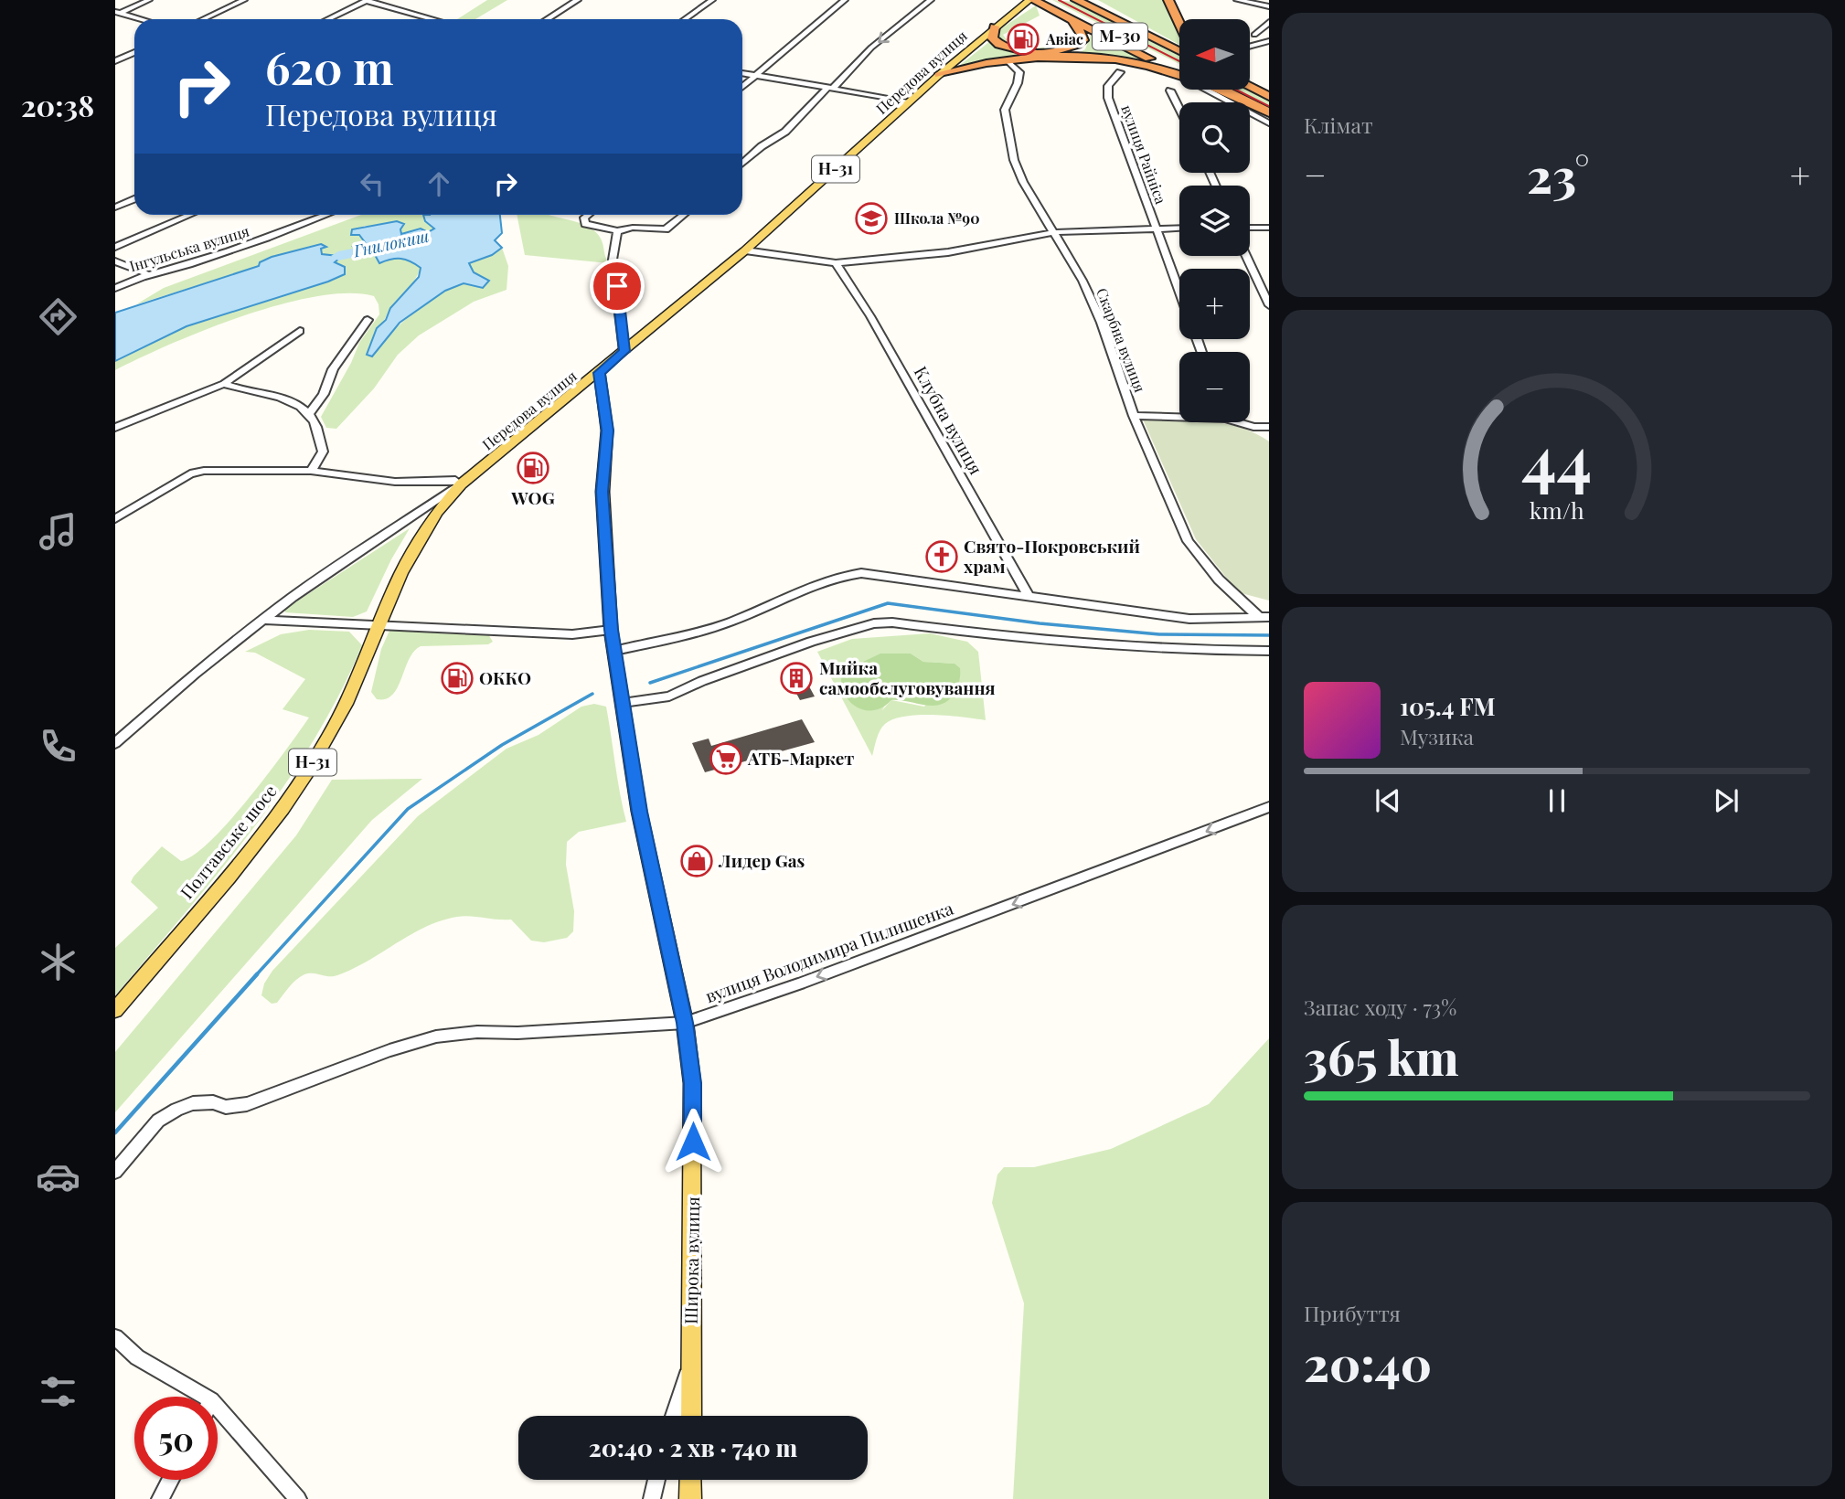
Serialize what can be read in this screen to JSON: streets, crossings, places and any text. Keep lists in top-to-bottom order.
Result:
{
  "streets": {
    "highway": ["М-30"],
    "main road": [
      "Передова вулиця",
      "Н-31",
      "Полтавське шосе",
      "Широка вулиця"
    ],
    "street": [
      "вулиця Райніса",
      "Інгульська вулиця",
      "Скарбна вулиця",
      "Клубна вулиця",
      "вулиця Володимира Пилишенка"
    ]
  },
  "crossings": [
    ["Передова вулиця", "Полтавське шосе"],
    ["Передова вулиця", "Широка вулиця"],
    ["вулиця Володимира Пилишенка", "Широка вулиця"]
  ],
  "one_way": ["вулиця Володимира Пилишенка"],
  "water": ["Гнилокиш"],
  "places": {
    "fuel station": ["Авіас", "WOG", "ОККО"],
    "school or university": ["Школа №90"],
    "church": ["Свято-Покровський храм"],
    "building": ["Мийка самообслуговування"],
    "supermarket": ["АТБ-Маркет"],
    "shop": ["Лидер Gas"]
  },
  "north": "left",
  "page": {
    "tabs": "20:38",
    "tile": [
      "Клімат",
      ["Запас ходу · 73%", "365 km"],
      ["Прибуття", "20:40"]
    ],
    "map_buttons": ["+", "−"],
    "turn": ["620 m", "Передова вулиця"],
    "heat": ["−", "23°", "+"],
    "song": ["105.4 FM", "Музика"],
    "limit": "50",
    "trip": "20:40 · 2 хв · 740 m",
    "gauge": ["44", "km/h"]
  }
}
